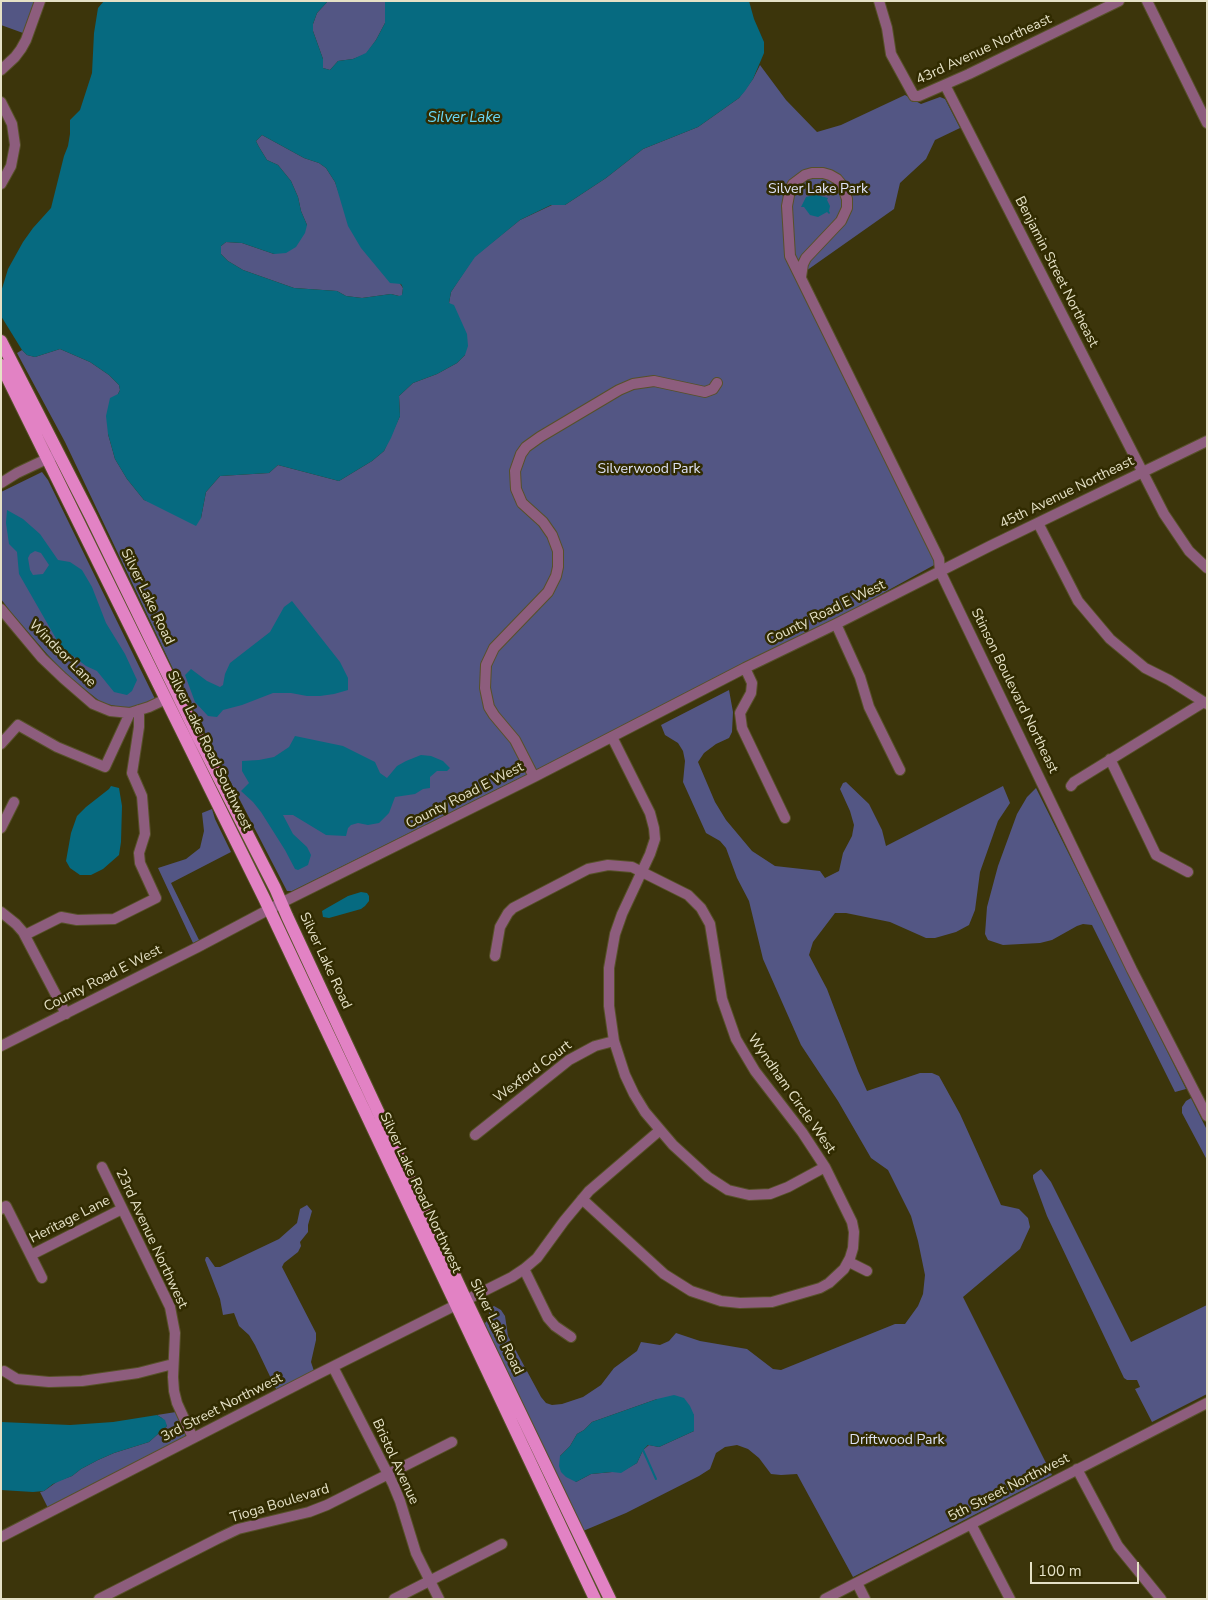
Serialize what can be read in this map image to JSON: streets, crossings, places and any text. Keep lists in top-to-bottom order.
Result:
{
  "streets": {
    "main road": ["Silver Lake Road", "Silver Lake Road Southwest", "Silver Lake Road Northwest"],
    "street": [
      "43rd Avenue Northeast",
      "Benjamin Street Northeast",
      "45th Avenue Northeast",
      "County Road E West",
      "Windsor Lane",
      "Stinson Boulevard Northeast",
      "Wexford Court",
      "Wyndham Circle West",
      "Heritage Lane",
      "23rd Avenue Northwest",
      "3rd Street Northwest",
      "Bristol Avenue",
      "5th Street Northwest",
      "Tioga Boulevard"
    ]
  },
  "crossings": [
    ["43rd Avenue Northeast", "Benjamin Street Northeast"],
    ["Benjamin Street Northeast", "45th Avenue Northeast"],
    ["45th Avenue Northeast", "County Road E West"],
    ["45th Avenue Northeast", "Stinson Boulevard Northeast"],
    ["Silver Lake Road", "County Road E West"],
    ["Silver Lake Road", "Silver Lake Road Southwest"],
    ["Silver Lake Road", "Silver Lake Road Northwest"],
    ["Silver Lake Road", "3rd Street Northwest"],
    ["County Road E West", "Stinson Boulevard Northeast"],
    ["County Road E West", "Silver Lake Road Southwest"],
    ["County Road E West", "Silver Lake Road Northwest"],
    ["Silver Lake Road Southwest", "Silver Lake Road Northwest"],
    ["Silver Lake Road Northwest", "3rd Street Northwest"],
    ["Heritage Lane", "23rd Avenue Northwest"],
    ["23rd Avenue Northwest", "3rd Street Northwest"],
    ["3rd Street Northwest", "Bristol Avenue"],
    ["Bristol Avenue", "Tioga Boulevard"]
  ],
  "water": ["Silver Lake"],
  "parks": ["Silver Lake Park", "Silverwood Park", "Driftwood Park"],
  "scale_bar": "100 m"
}
